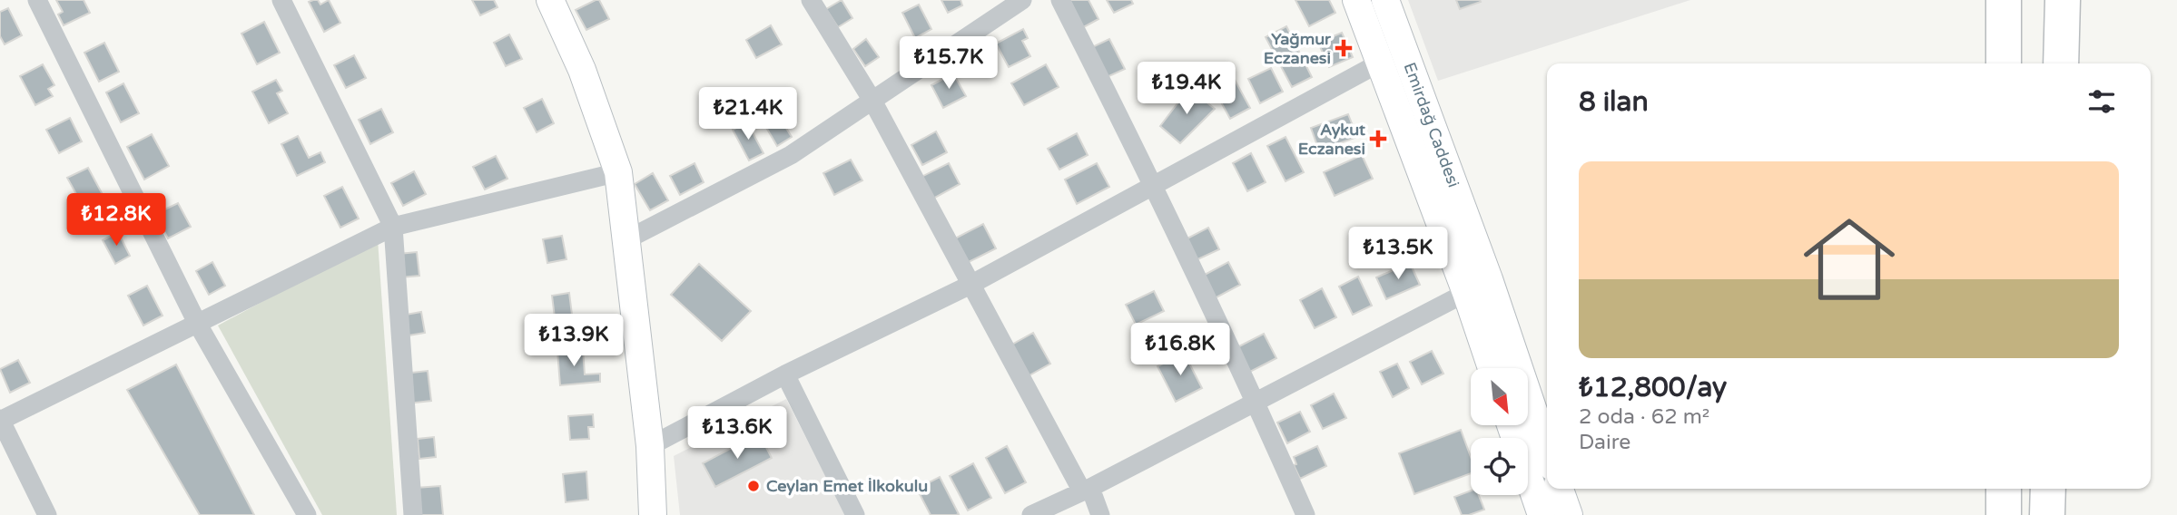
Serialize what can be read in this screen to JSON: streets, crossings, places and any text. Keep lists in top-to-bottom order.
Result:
{
  "streets": {
    "main road": ["Emirdağ Caddesi"]
  },
  "places": {
    "health": ["Yağmur Eczanesi", "Aykut Eczanesi"],
    "other": ["Ceylan Emet İlkokulu"]
  },
  "north": "bottom right",
  "page": {
    "price": [
      "₺15.7K",
      "₺19.4K",
      "₺21.4K",
      "₺12.8K",
      "₺13.5K",
      "₺13.9K",
      "₺16.8K",
      "₺13.6K"
    ],
    "heading": "8 ilan",
    "list": [
      {
        "name": "₺12,800/ay",
        "note": "2 oda · 62 m² · Daire"
      }
    ]
  }
}
